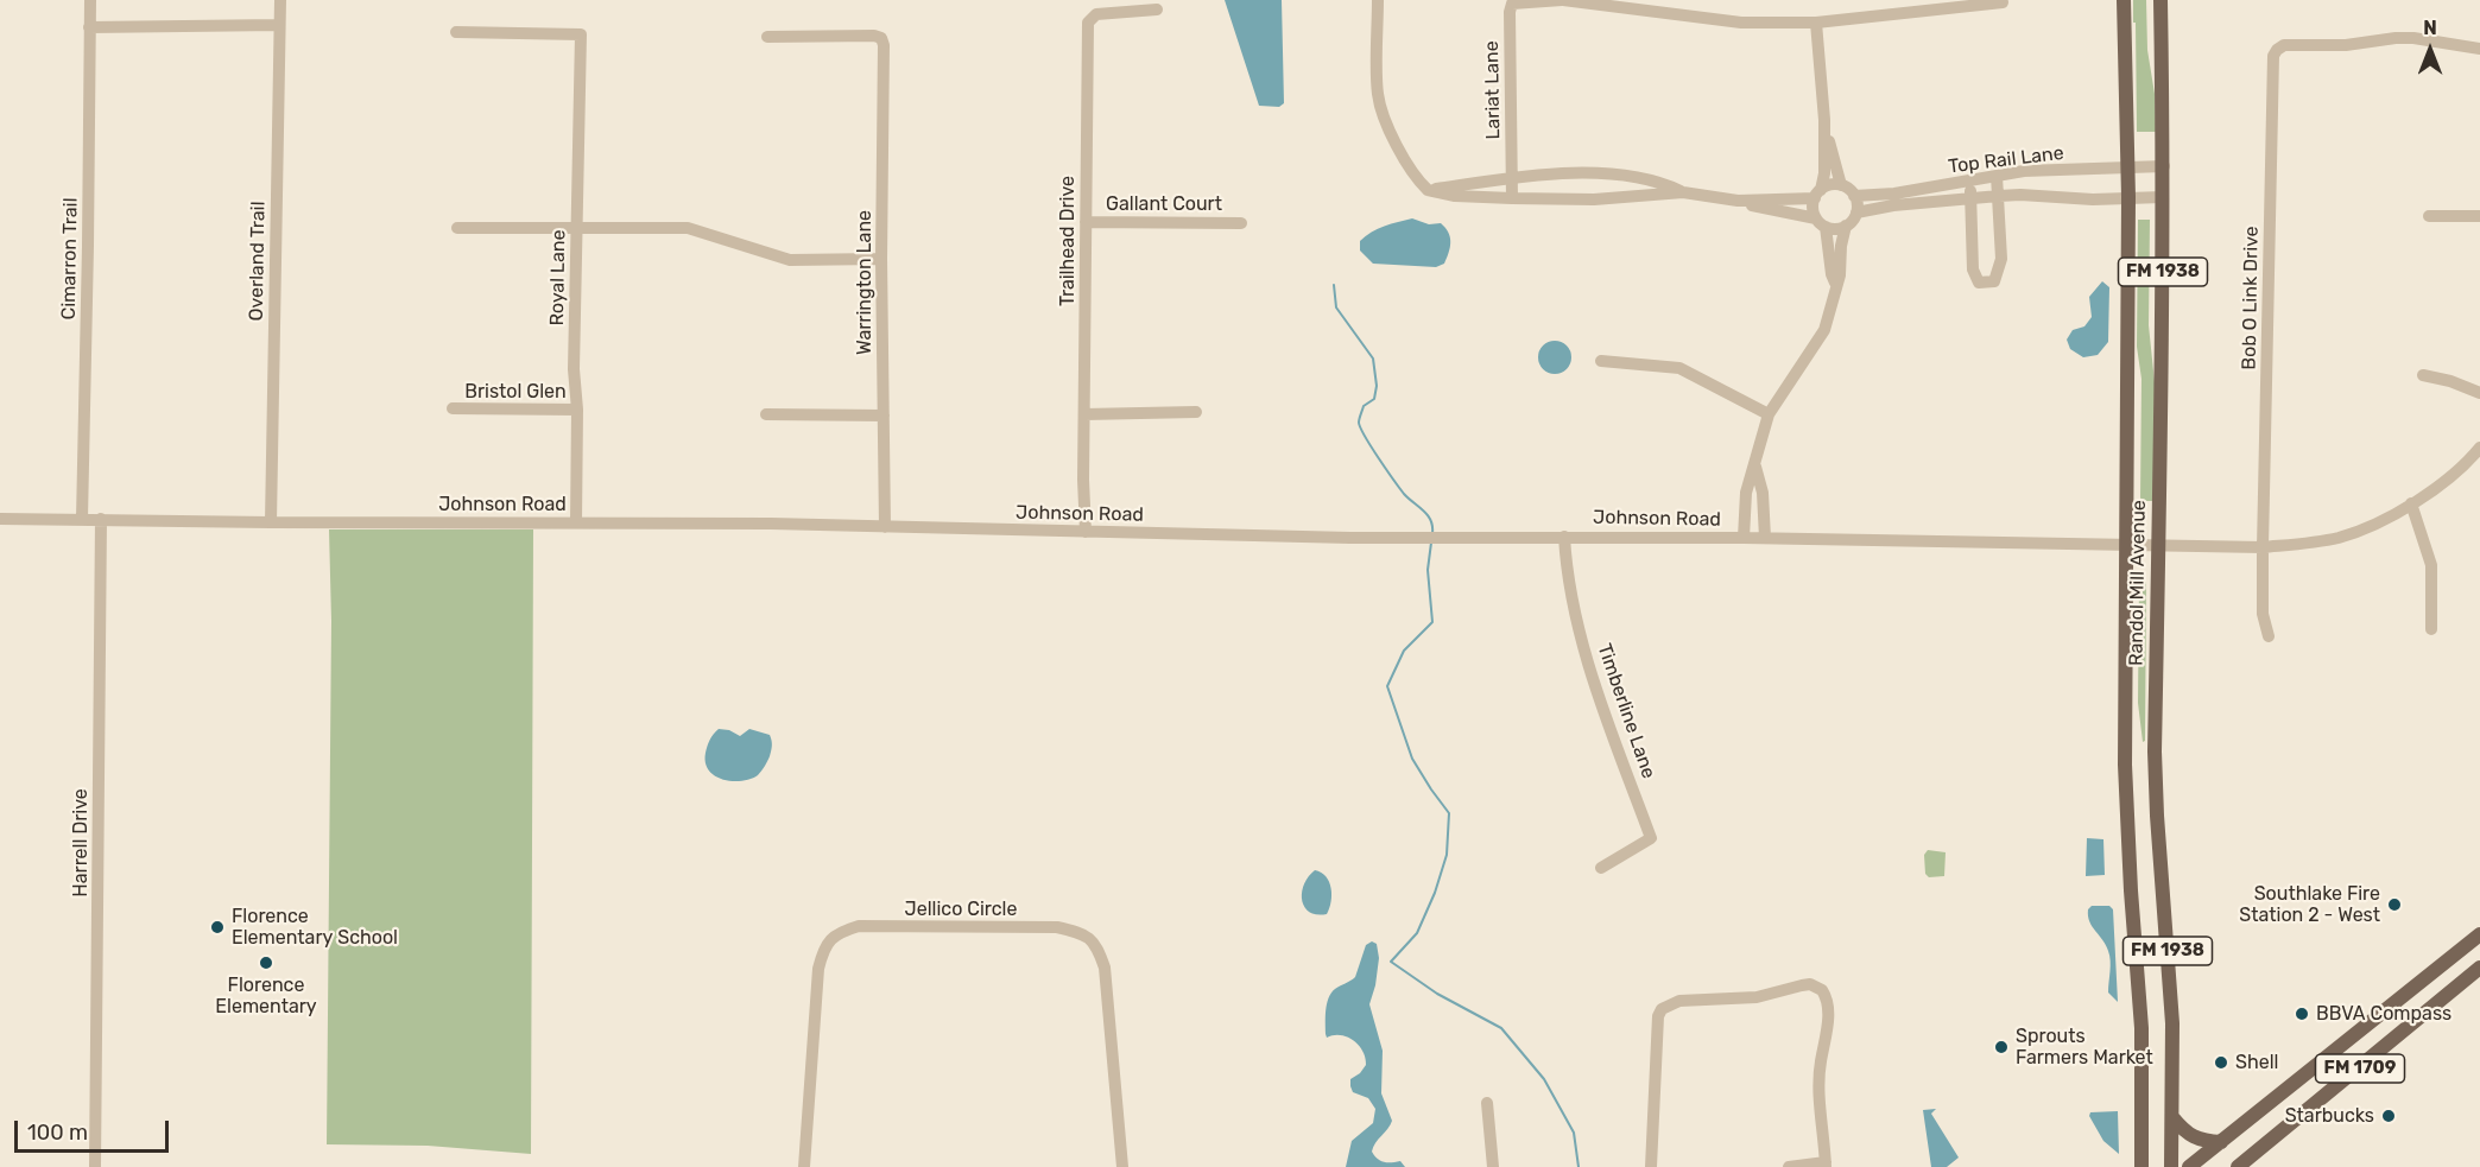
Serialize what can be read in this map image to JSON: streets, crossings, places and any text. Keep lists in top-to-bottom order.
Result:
{
  "streets": {
    "main road": ["FM 1938", "Randol Mill Avenue", "FM 1709"],
    "street": [
      "Lariat Lane",
      "Top Rail Lane",
      "Gallant Court",
      "Trailhead Drive",
      "Cimarron Trail",
      "Overland Trail",
      "Royal Lane",
      "Warrington Lane",
      "Bob O Link Drive",
      "Bristol Glen",
      "Johnson Road",
      "Timberline Lane",
      "Harrell Drive",
      "Jellico Circle"
    ]
  },
  "crossings": [
    ["Top Rail Lane", "Randol Mill Avenue"],
    ["Gallant Court", "Trailhead Drive"],
    ["Trailhead Drive", "Johnson Road"],
    ["Cimarron Trail", "Johnson Road"],
    ["Overland Trail", "Johnson Road"],
    ["Royal Lane", "Bristol Glen"],
    ["Royal Lane", "Johnson Road"],
    ["Warrington Lane", "Johnson Road"],
    ["Bob O Link Drive", "Johnson Road"],
    ["Johnson Road", "Randol Mill Avenue"],
    ["Johnson Road", "Timberline Lane"],
    ["Johnson Road", "Harrell Drive"]
  ],
  "places": [
    "Southlake Fire Station 2 - West",
    "Florence Elementary School",
    "Florence Elementary",
    "BBVA Compass",
    "Sprouts Farmers Market",
    "Shell",
    "Starbucks"
  ],
  "scale_bar": "100 m",
  "north": "top"
}
